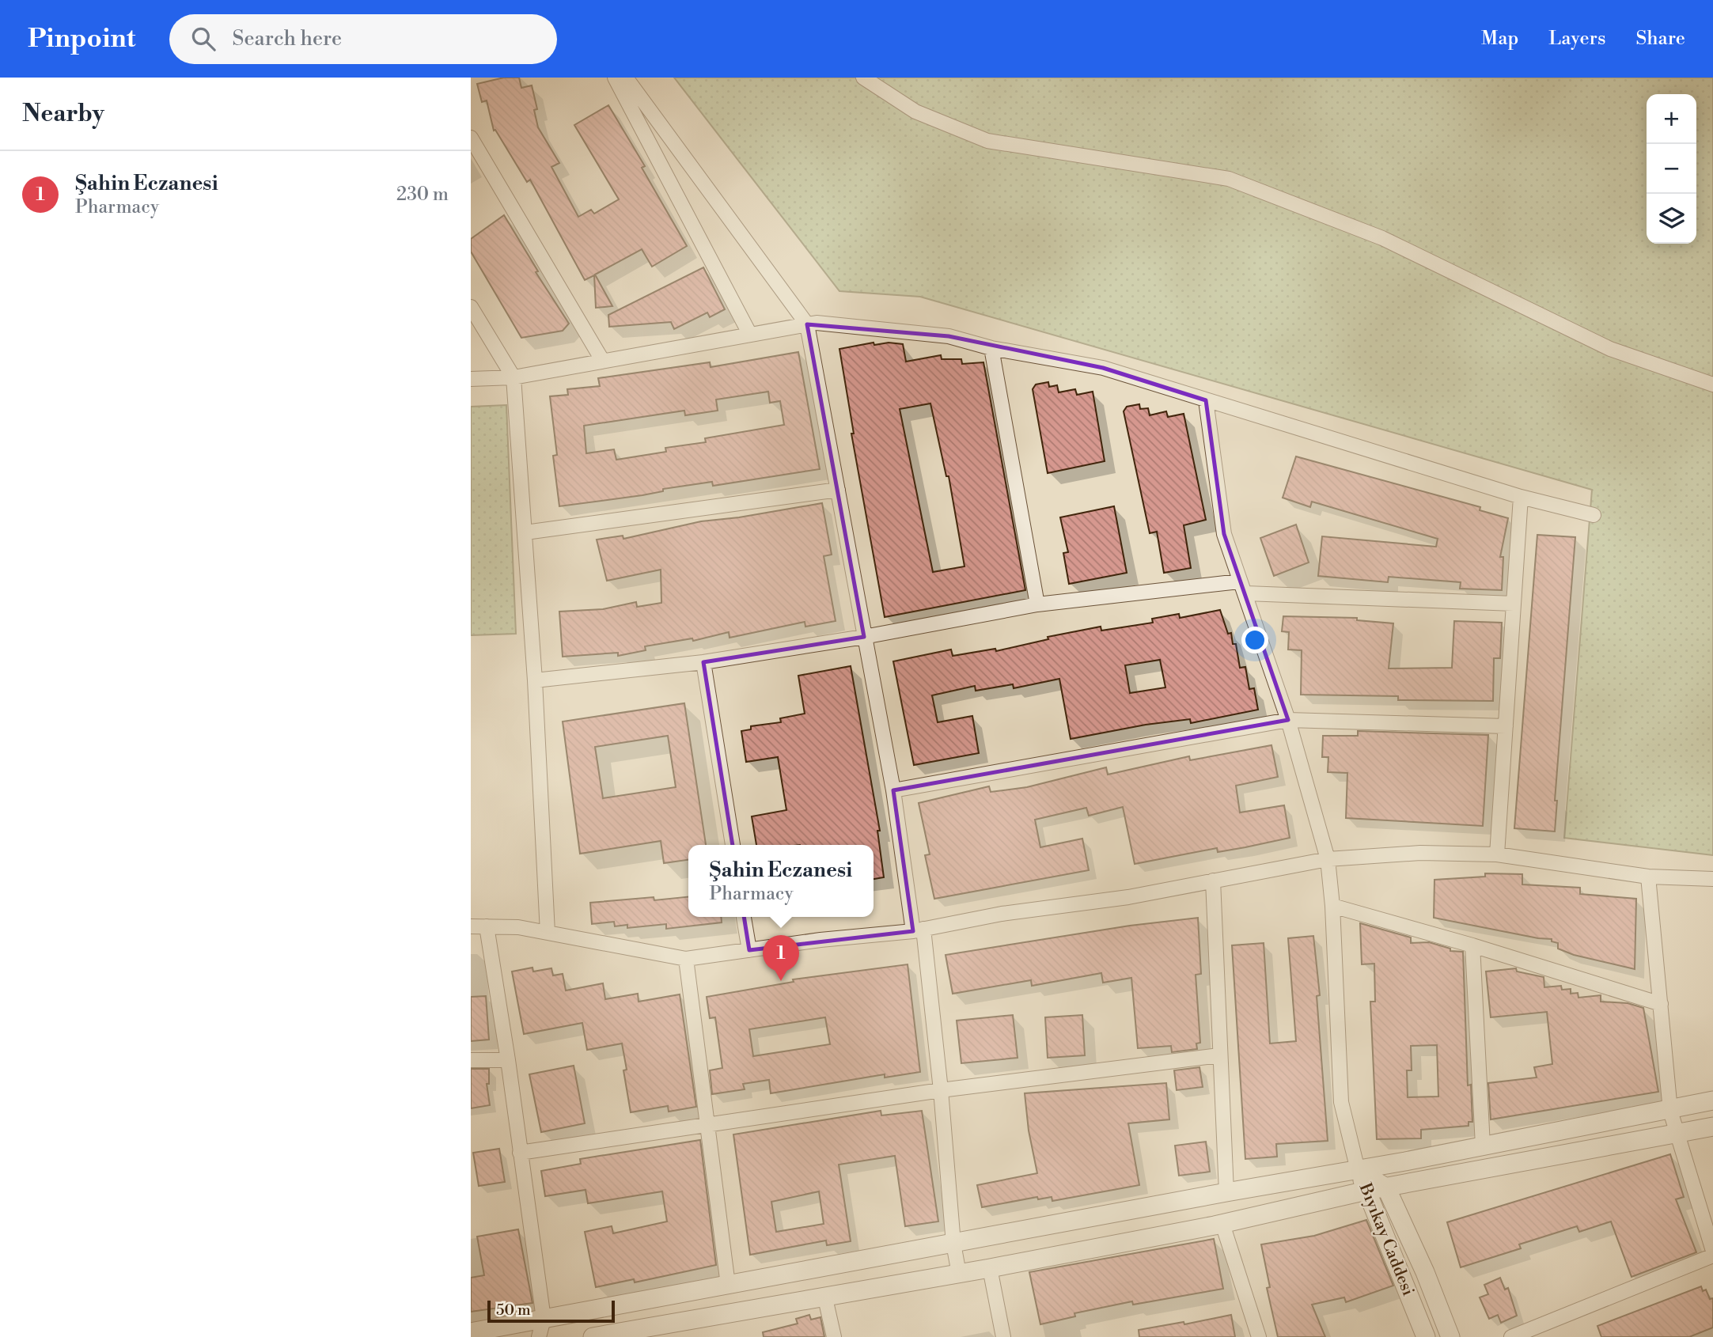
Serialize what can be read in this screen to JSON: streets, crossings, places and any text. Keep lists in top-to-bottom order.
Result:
{
  "streets": {
    "street": ["Bıyıkay Caddesi"]
  },
  "scale_bar": "50 m",
  "page": {
    "header": "Pinpoint",
    "search": "Search here",
    "nav": ["Map", "Layers", "Share"],
    "heading": "Nearby",
    "map_buttons": ["+", "−"],
    "list": [
      {
        "mark": "1",
        "name": "Şahin Eczanesi",
        "note": "Pharmacy",
        "value": "230 m"
      }
    ],
    "popup": ["Şahin Eczanesi", "Pharmacy"],
    "pins": "1",
    "scale": "50 m"
  }
}
